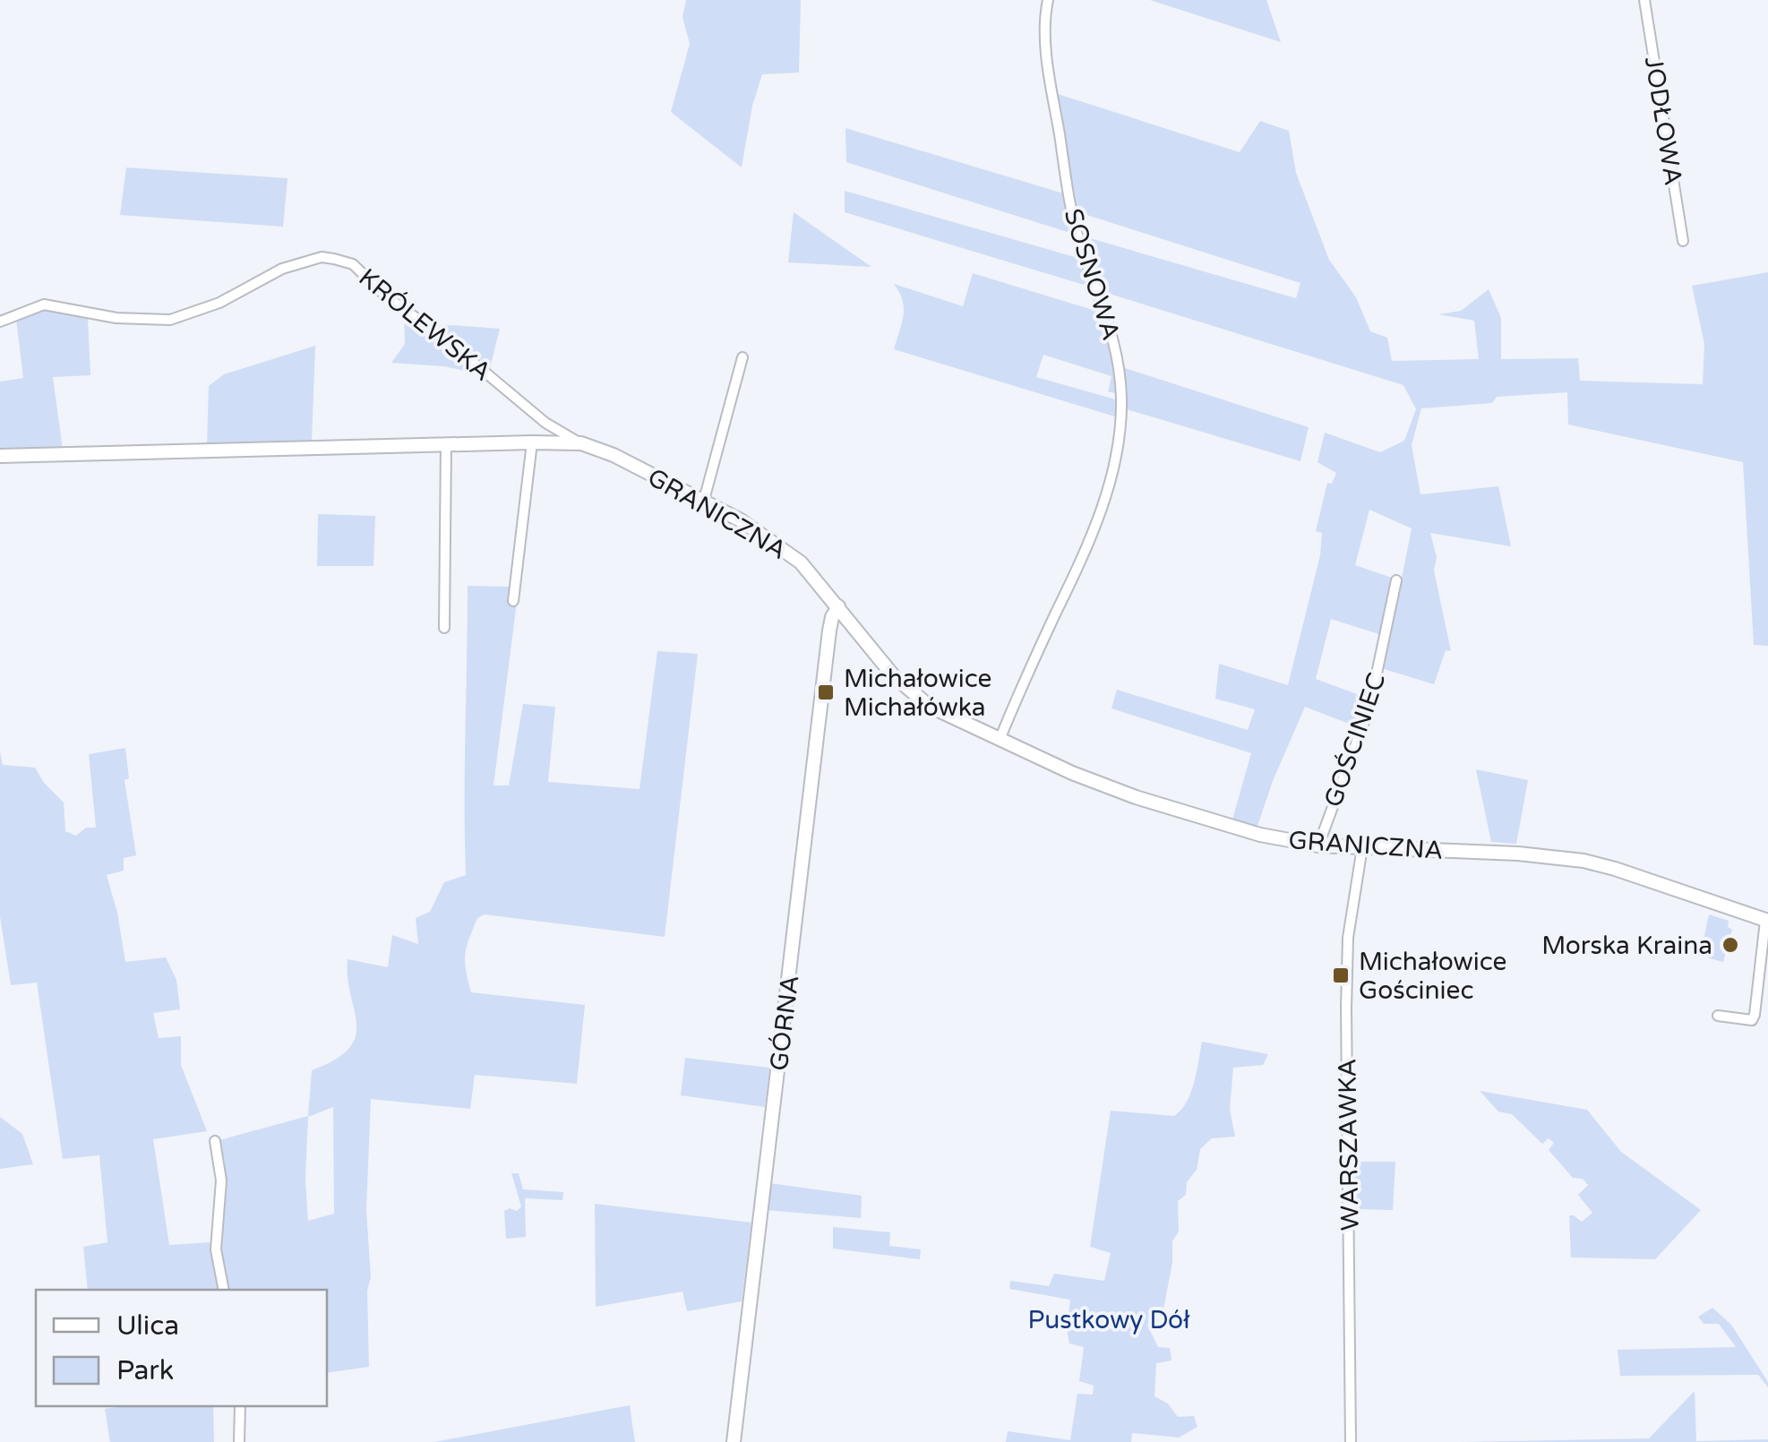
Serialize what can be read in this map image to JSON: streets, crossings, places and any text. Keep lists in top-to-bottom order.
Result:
{
  "streets": {
    "street": [
      "JODŁOWA",
      "SOSNOWA",
      "KRÓLEWSKA",
      "GRANICZNA",
      "GOŚCINIEC",
      "GÓRNA",
      "WARSZAWKA"
    ]
  },
  "crossings": [
    ["SOSNOWA", "GRANICZNA"],
    ["KRÓLEWSKA", "GRANICZNA"],
    ["GRANICZNA", "GOŚCINIEC"],
    ["GRANICZNA", "GÓRNA"],
    ["GRANICZNA", "WARSZAWKA"]
  ],
  "parks": ["Pustkowy Dół"],
  "places": {
    "transit": ["Michałowice Michałówka", "Michałowice Gościniec"],
    "other": ["Morska Kraina"]
  },
  "legend": ["Ulica", "Park"]
}
